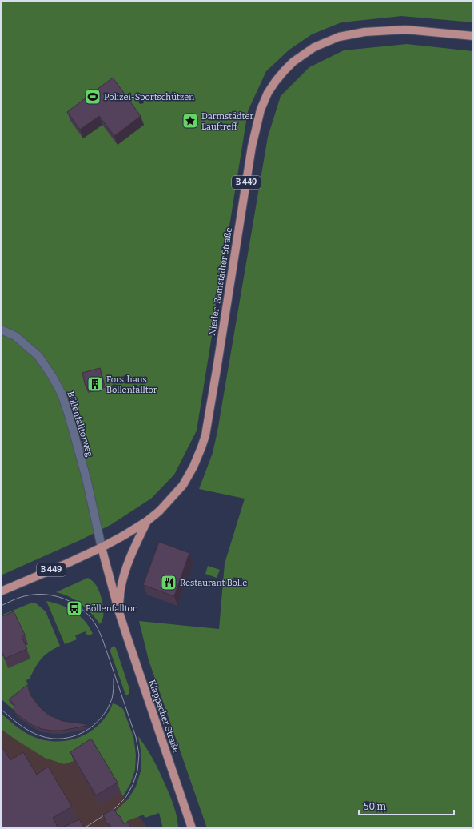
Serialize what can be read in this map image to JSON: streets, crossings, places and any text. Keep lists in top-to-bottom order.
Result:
{
  "streets": {
    "main road": ["B 449", "Nieder-Ramstädter Straße", "Klappacher Straße"],
    "street": ["Böllenfalltorweg"]
  },
  "crossings": [
    ["Nieder-Ramstädter Straße", "Böllenfalltorweg"],
    ["Nieder-Ramstädter Straße", "Klappacher Straße"],
    ["Böllenfalltorweg", "Klappacher Straße"]
  ],
  "places": {
    "sports": ["Polizei-Sportschützen"],
    "place": ["Darmstädter Lauftreff"],
    "building": ["Forsthaus Böllenfalltor"],
    "restaurant": ["Restaurant Bölle"],
    "bus stop": ["Böllenfalltor"]
  },
  "scale_bar": "50 m"
}
